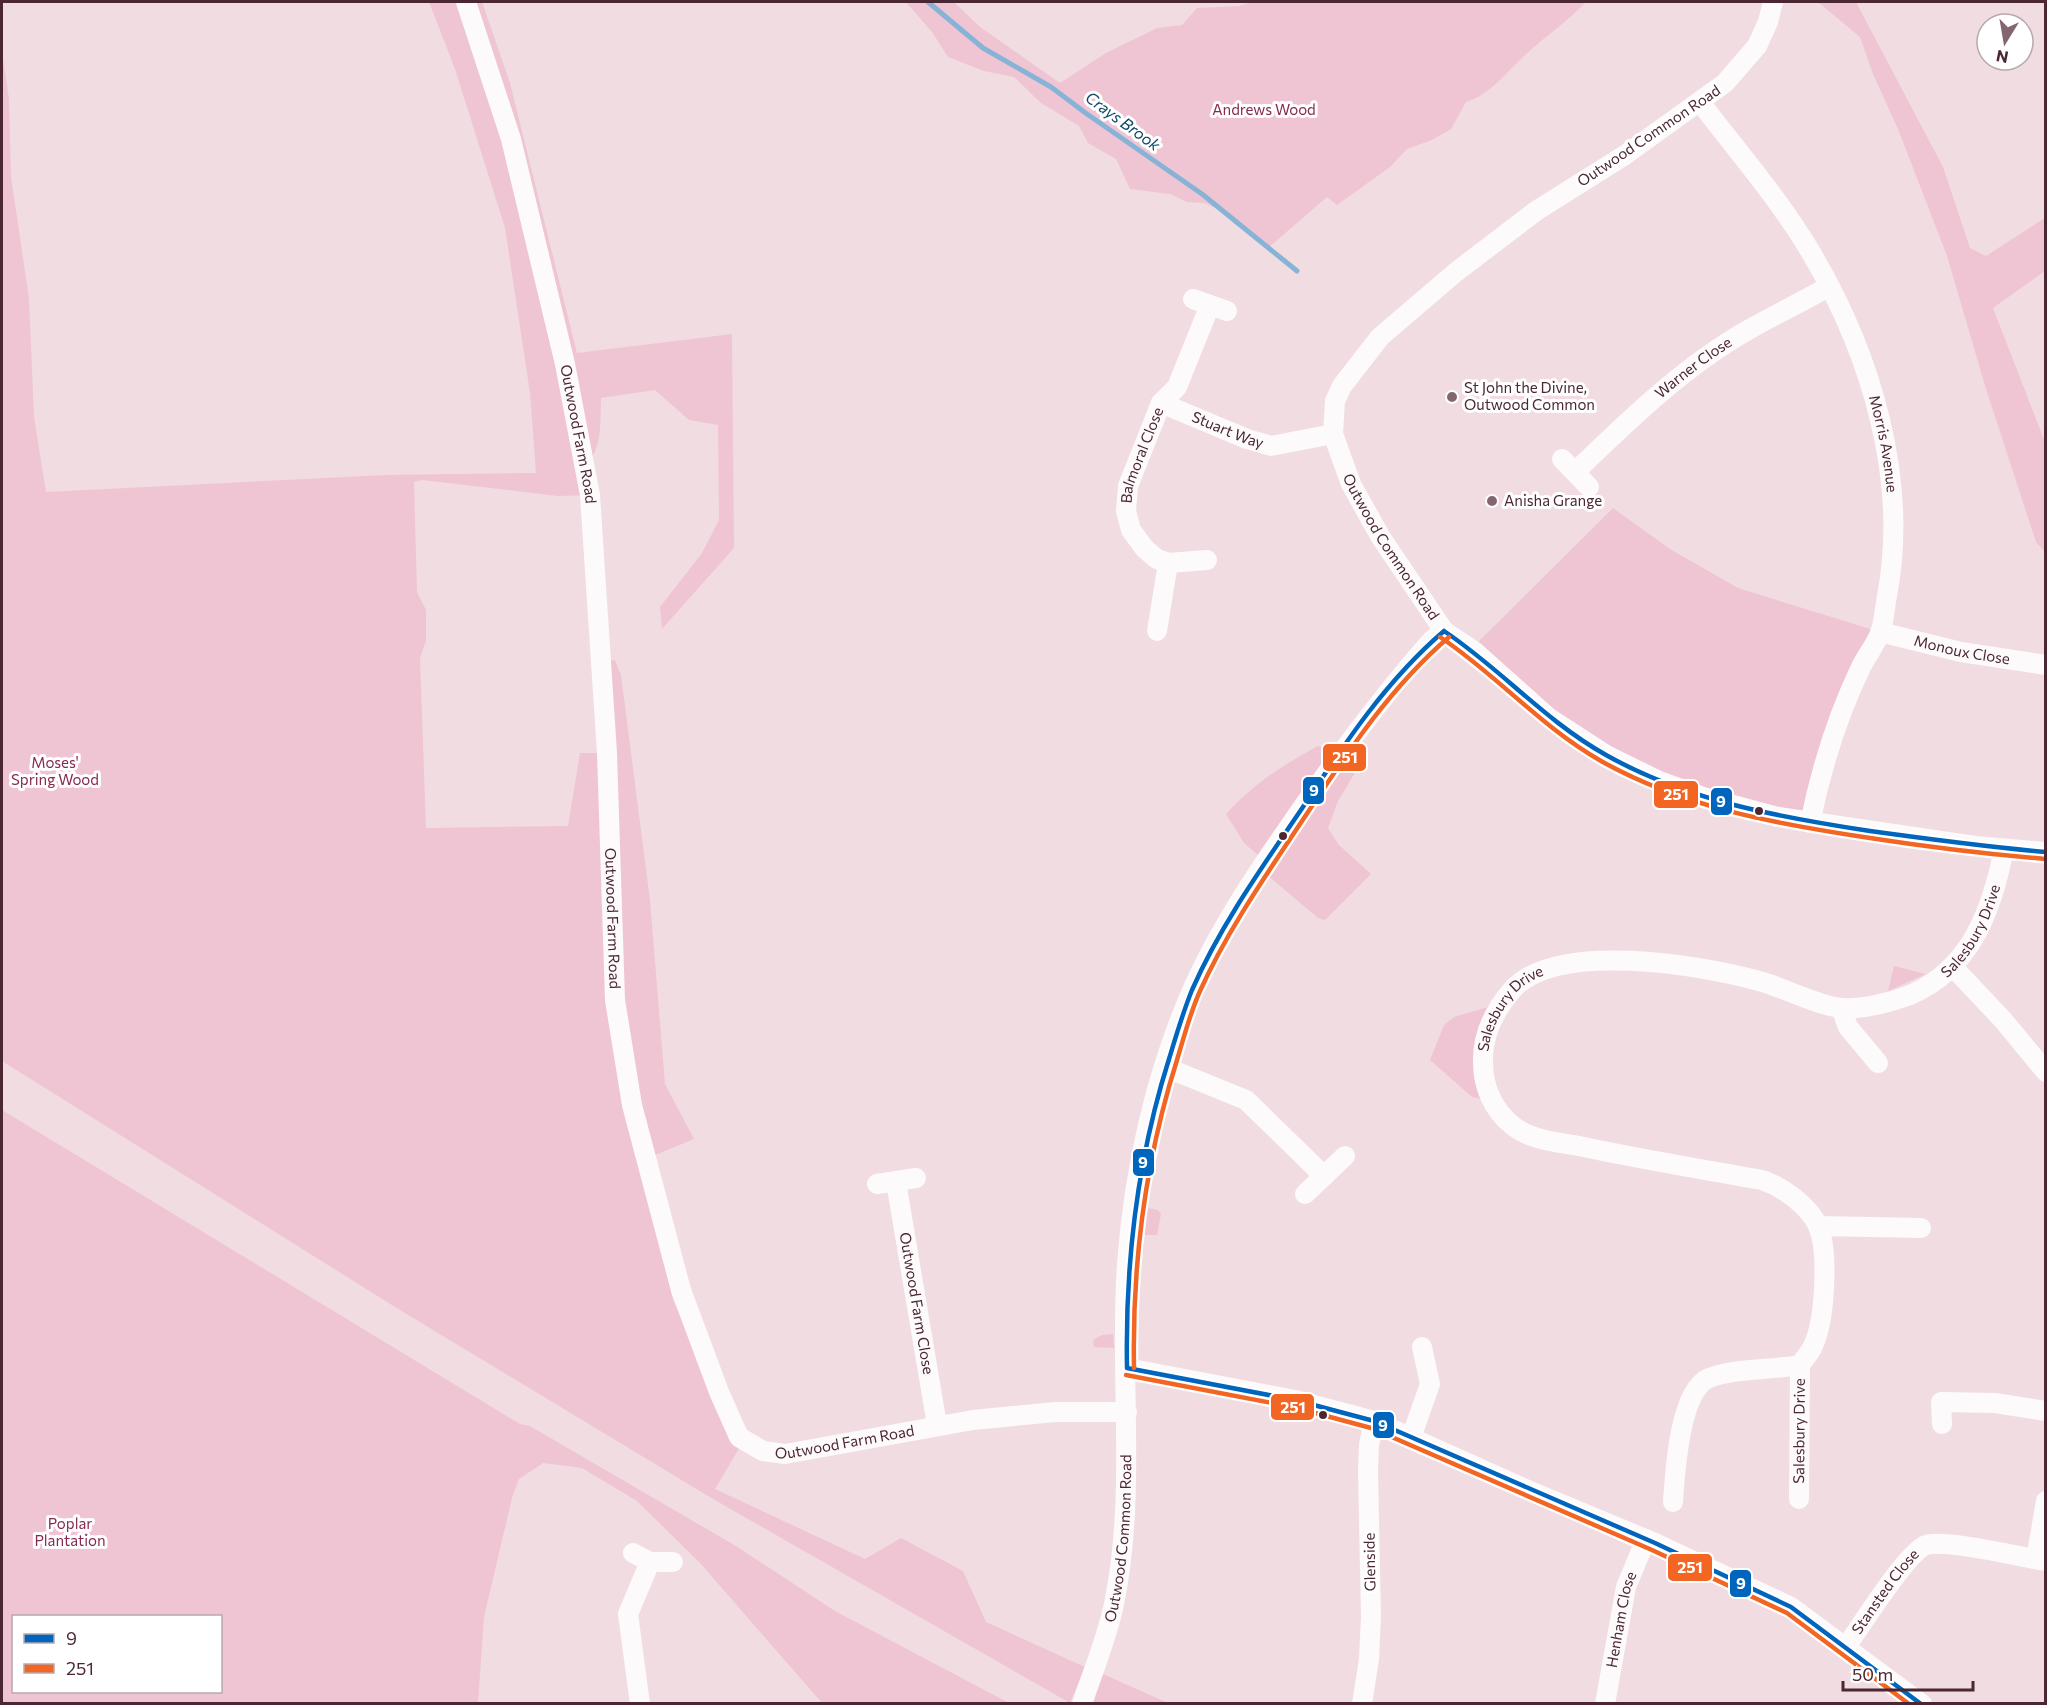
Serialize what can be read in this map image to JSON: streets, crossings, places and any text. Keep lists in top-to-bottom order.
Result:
{
  "streets": {
    "street": [
      "Outwood Common Road",
      "Warner Close",
      "Stuart Way",
      "Outwood Farm Road",
      "Morris Avenue",
      "Balmoral Close",
      "Monoux Close",
      "Salesbury Drive",
      "Outwood Farm Close",
      "Glenside",
      "Stansted Close",
      "Henham Close"
    ]
  },
  "crossings": [
    ["Outwood Common Road", "Stuart Way"],
    ["Outwood Common Road", "Outwood Farm Road"],
    ["Outwood Common Road", "Morris Avenue"],
    ["Warner Close", "Morris Avenue"],
    ["Stuart Way", "Balmoral Close"],
    ["Outwood Farm Road", "Outwood Farm Close"],
    ["Morris Avenue", "Monoux Close"]
  ],
  "water": ["Crays Brook"],
  "parks": ["Andrews Wood", "Moses' Spring Wood", "Poplar Plantation"],
  "places": ["St John the Divine, Outwood Common", "Anisha Grange"],
  "lines": ["transit line 9", "transit line 251"],
  "legend": ["9", "251"],
  "scale_bar": "50 m",
  "north": "bottom"
}
